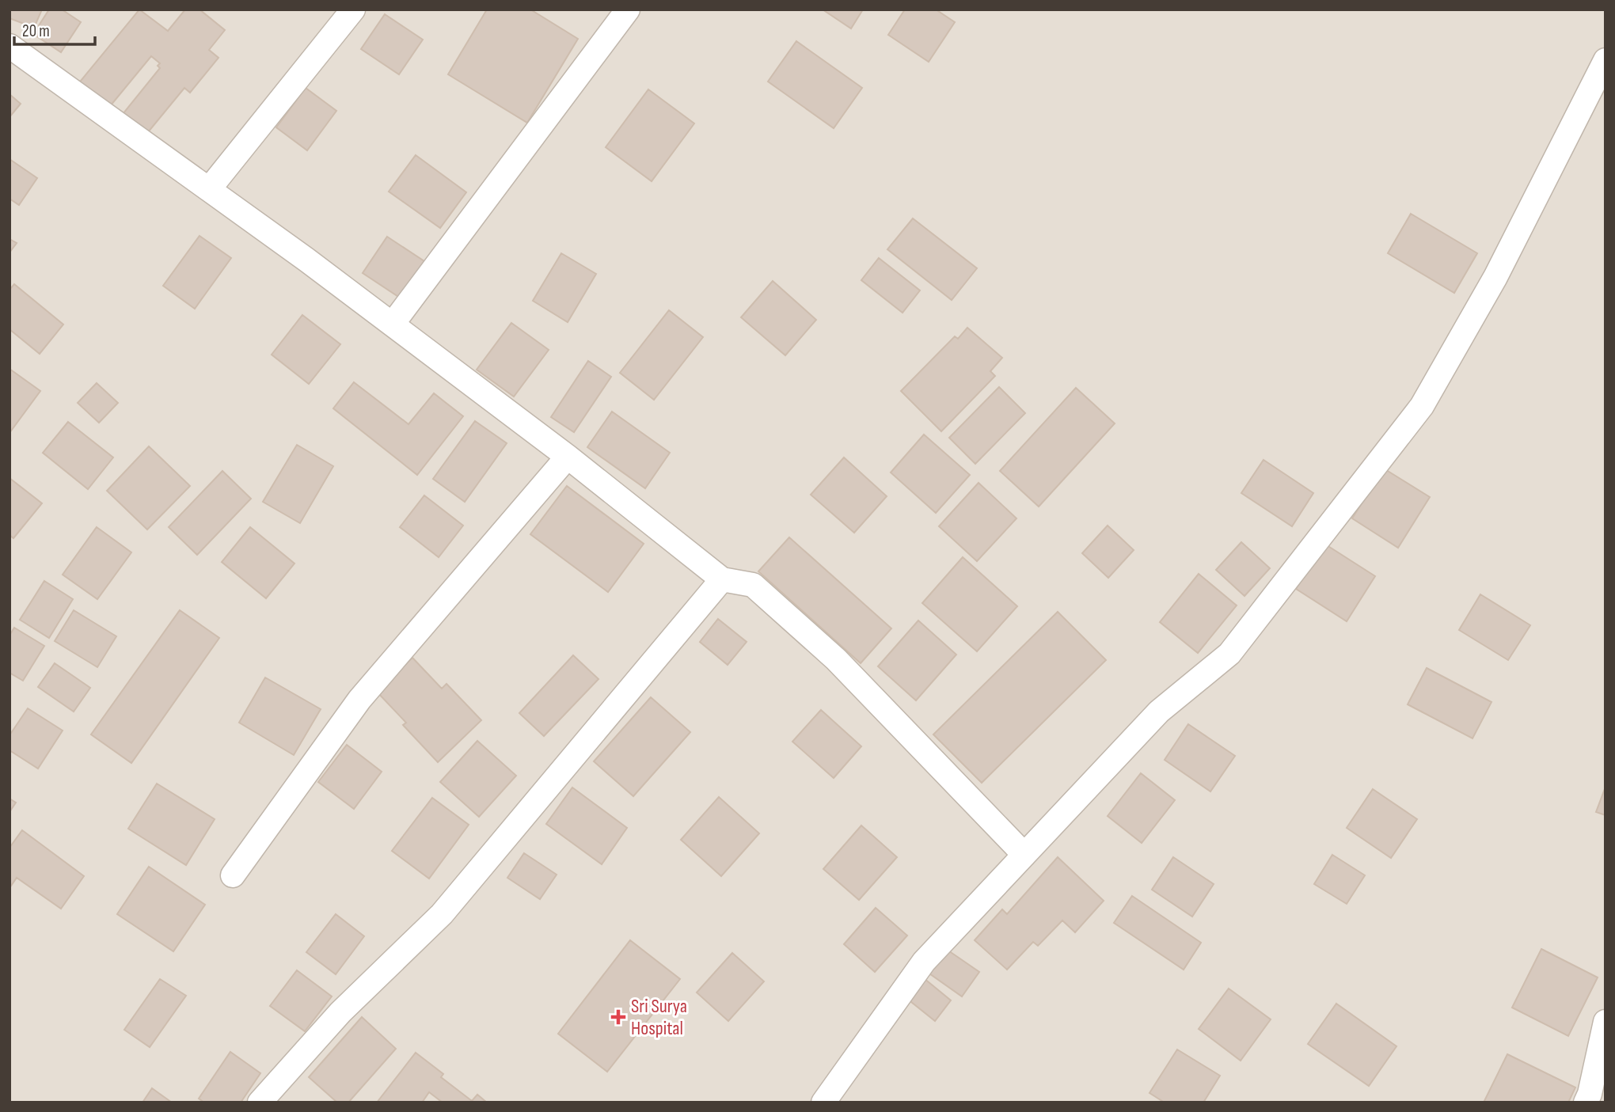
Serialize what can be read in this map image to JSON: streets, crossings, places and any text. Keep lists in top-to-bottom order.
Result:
{
  "places": {
    "health": ["Sri Surya Hospital"]
  },
  "scale_bar": "20 m"
}
